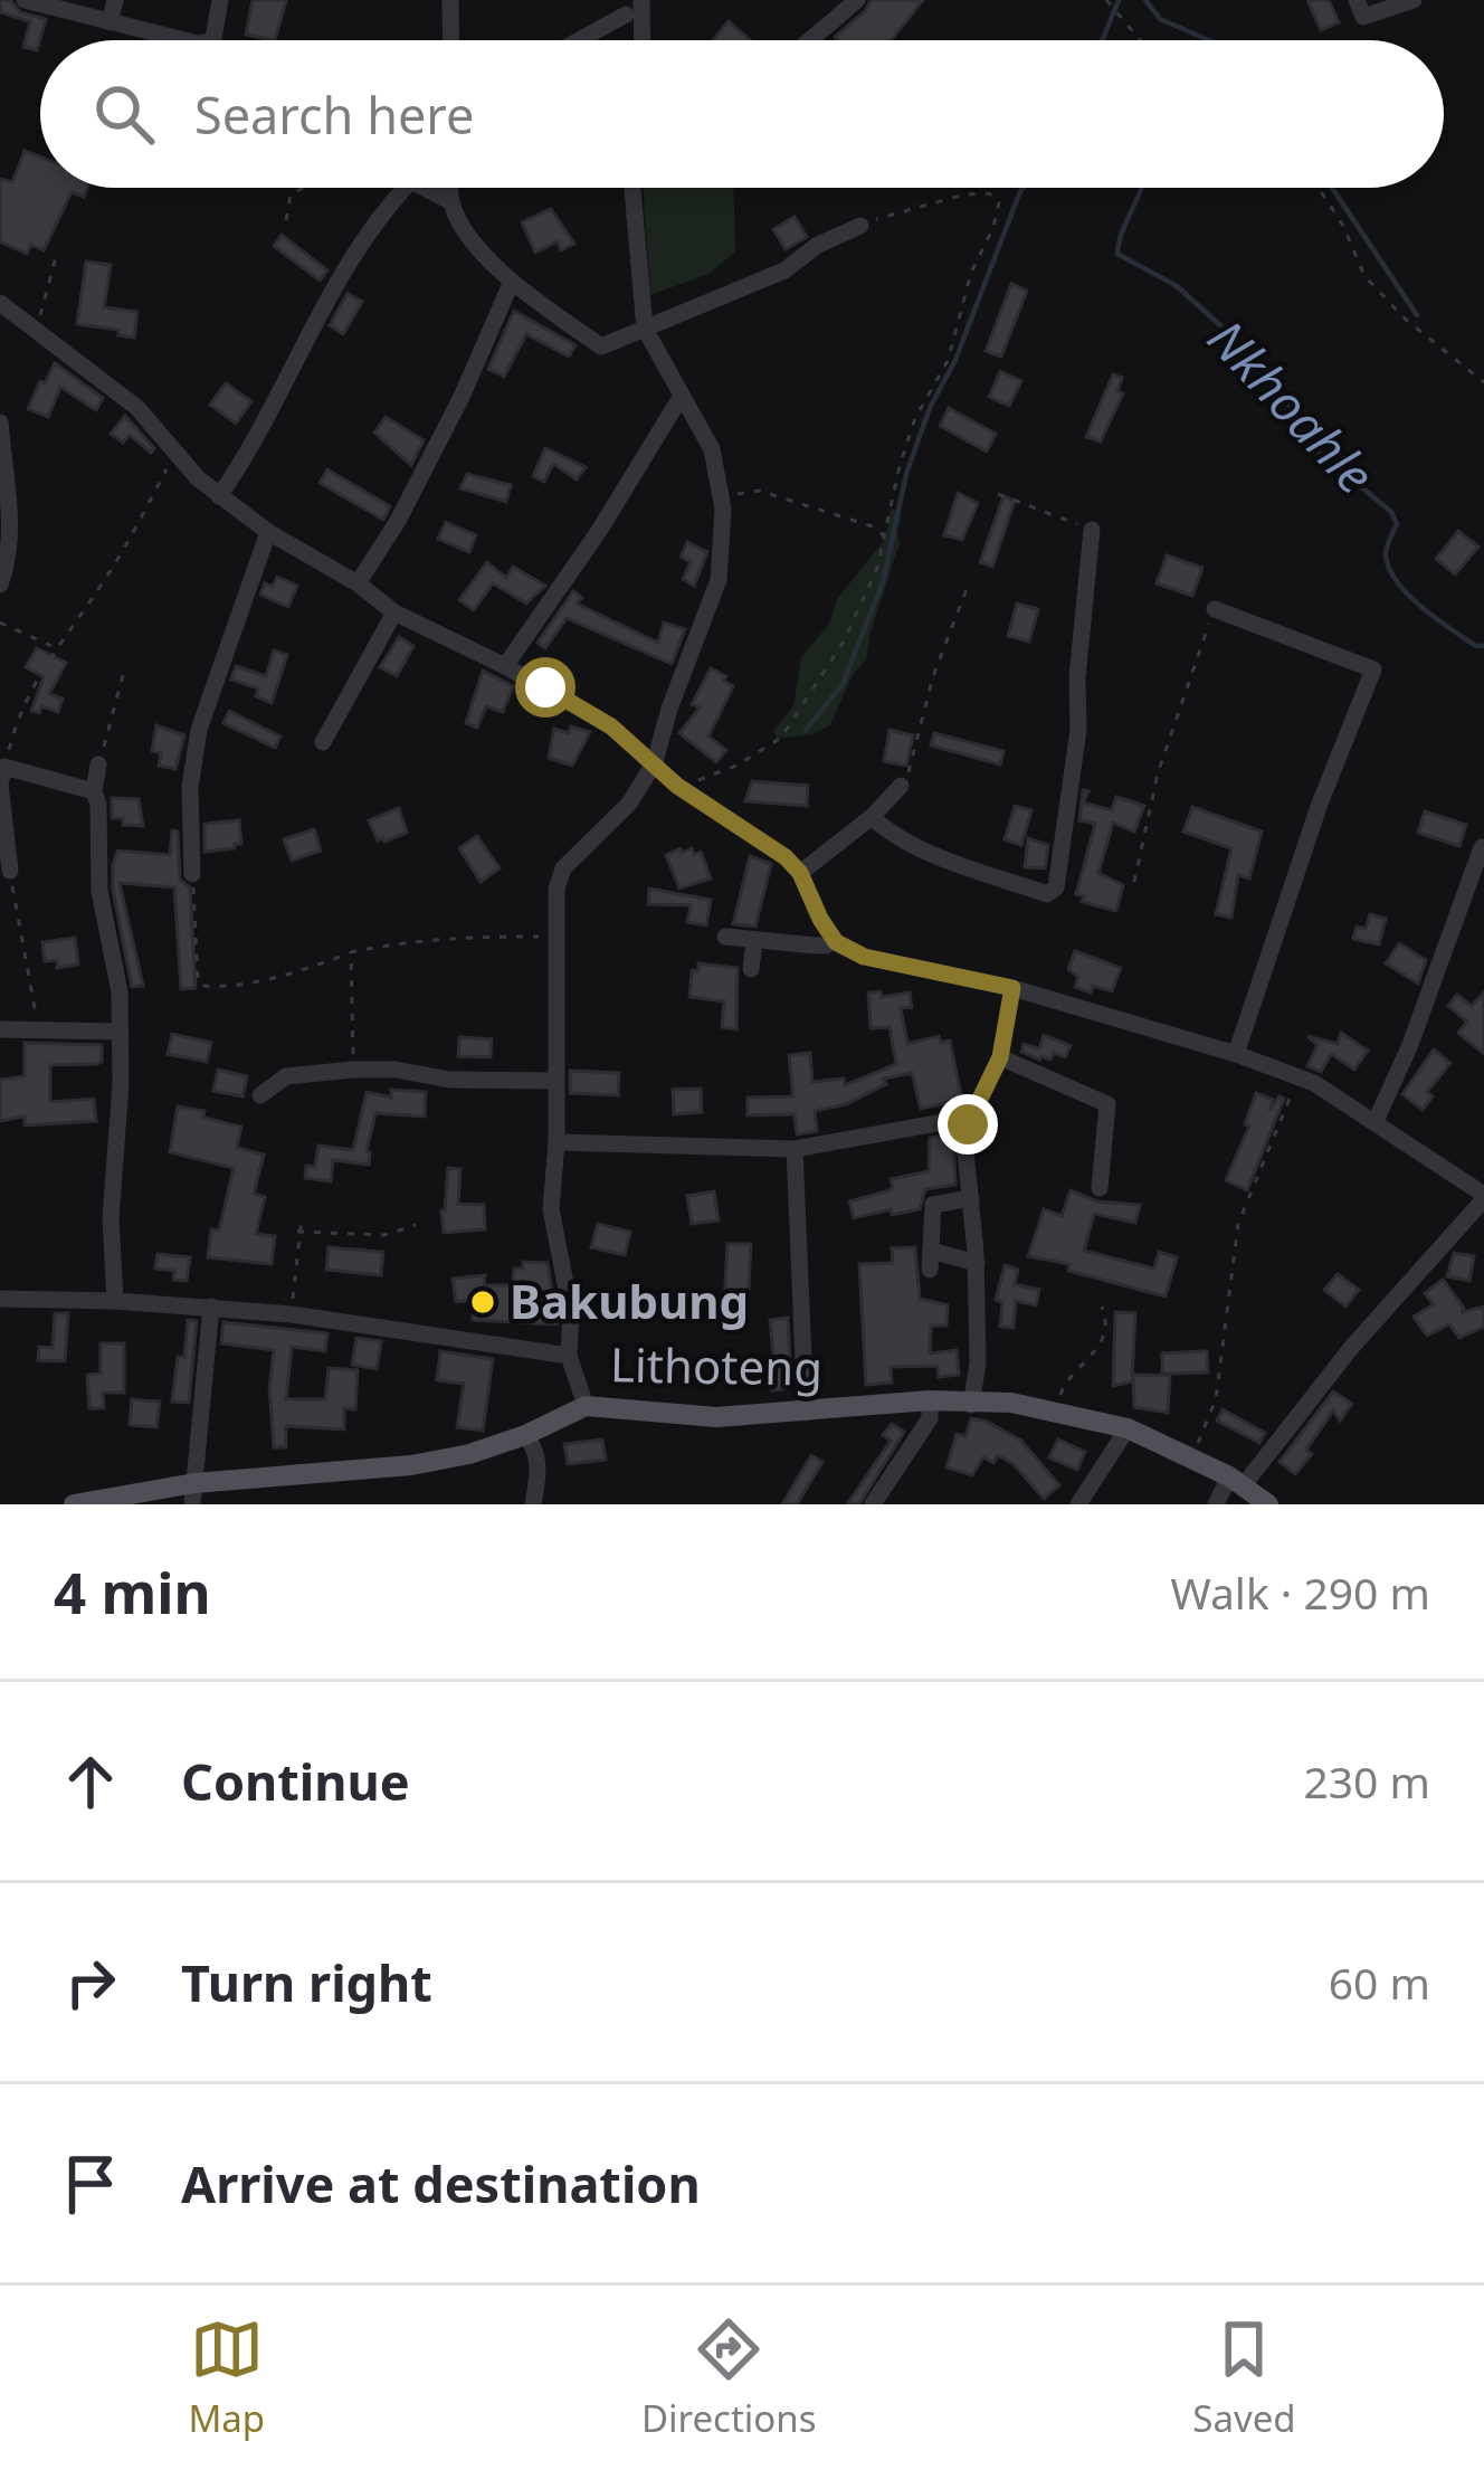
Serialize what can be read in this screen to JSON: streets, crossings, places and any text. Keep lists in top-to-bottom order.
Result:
{
  "streets": {
    "main road": ["Lithoteng"]
  },
  "water": ["Nkhoahle"],
  "places": ["Bakubung"],
  "page": {
    "search": "Search here",
    "heading": ["4 min", "Walk · 290 m"],
    "list": [
      ["Continue", "230 m"],
      ["Turn right", "60 m"],
      "Arrive at destination"
    ],
    "nav": ["Map", "Directions", "Saved"]
  }
}
